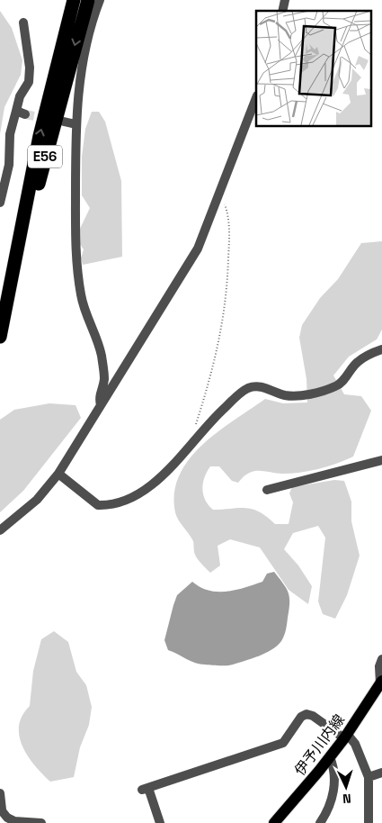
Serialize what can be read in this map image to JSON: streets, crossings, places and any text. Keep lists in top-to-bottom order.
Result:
{
  "streets": {
    "highway": ["E56"],
    "main road": ["伊予川内線"]
  },
  "north": "bottom"
}
